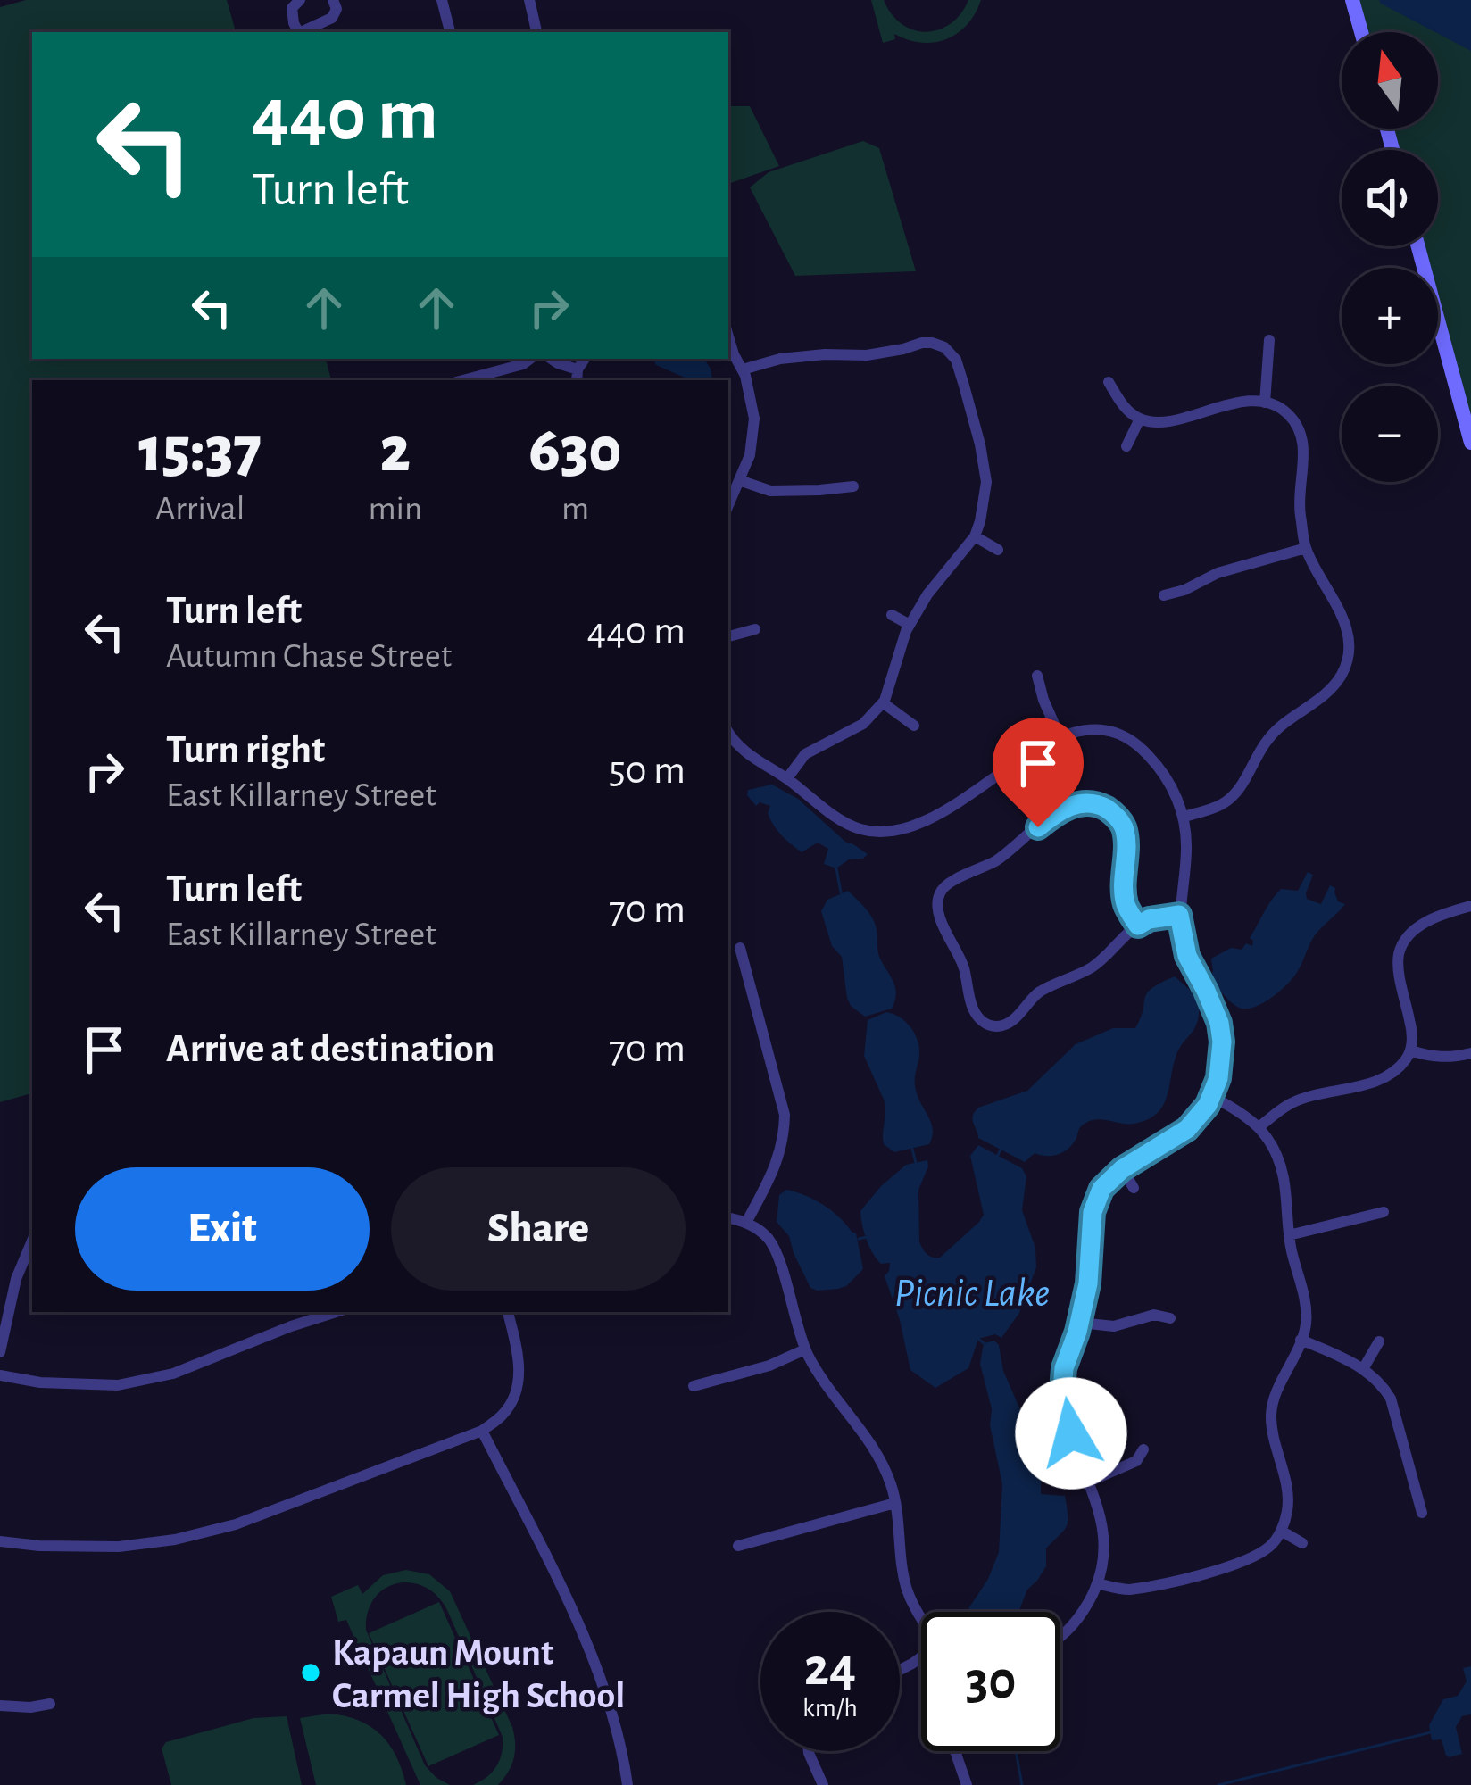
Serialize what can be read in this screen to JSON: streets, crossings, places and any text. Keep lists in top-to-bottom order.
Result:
{
  "water": ["Picnic Lake"],
  "places": ["Kapaun Mount Carmel High School"],
  "north": "top",
  "page": {
    "map_buttons": ["+", "−"],
    "turn": ["440 m", "Turn left"],
    "eta": [
      "15:37",
      "Arrival",
      "2",
      "min",
      "630",
      "m"
    ],
    "list": [
      {
        "name": "Turn left",
        "note": "Autumn Chase Street",
        "value": "440 m"
      },
      {
        "name": "Turn right",
        "note": "East Killarney Street",
        "value": "50 m"
      },
      {
        "name": "Turn left",
        "note": "East Killarney Street",
        "value": "70 m"
      },
      {
        "name": "Arrive at destination",
        "value": "70 m"
      }
    ],
    "buttons": ["Exit", "Share"],
    "speed": "24 km/h",
    "limit": "30"
  }
}
